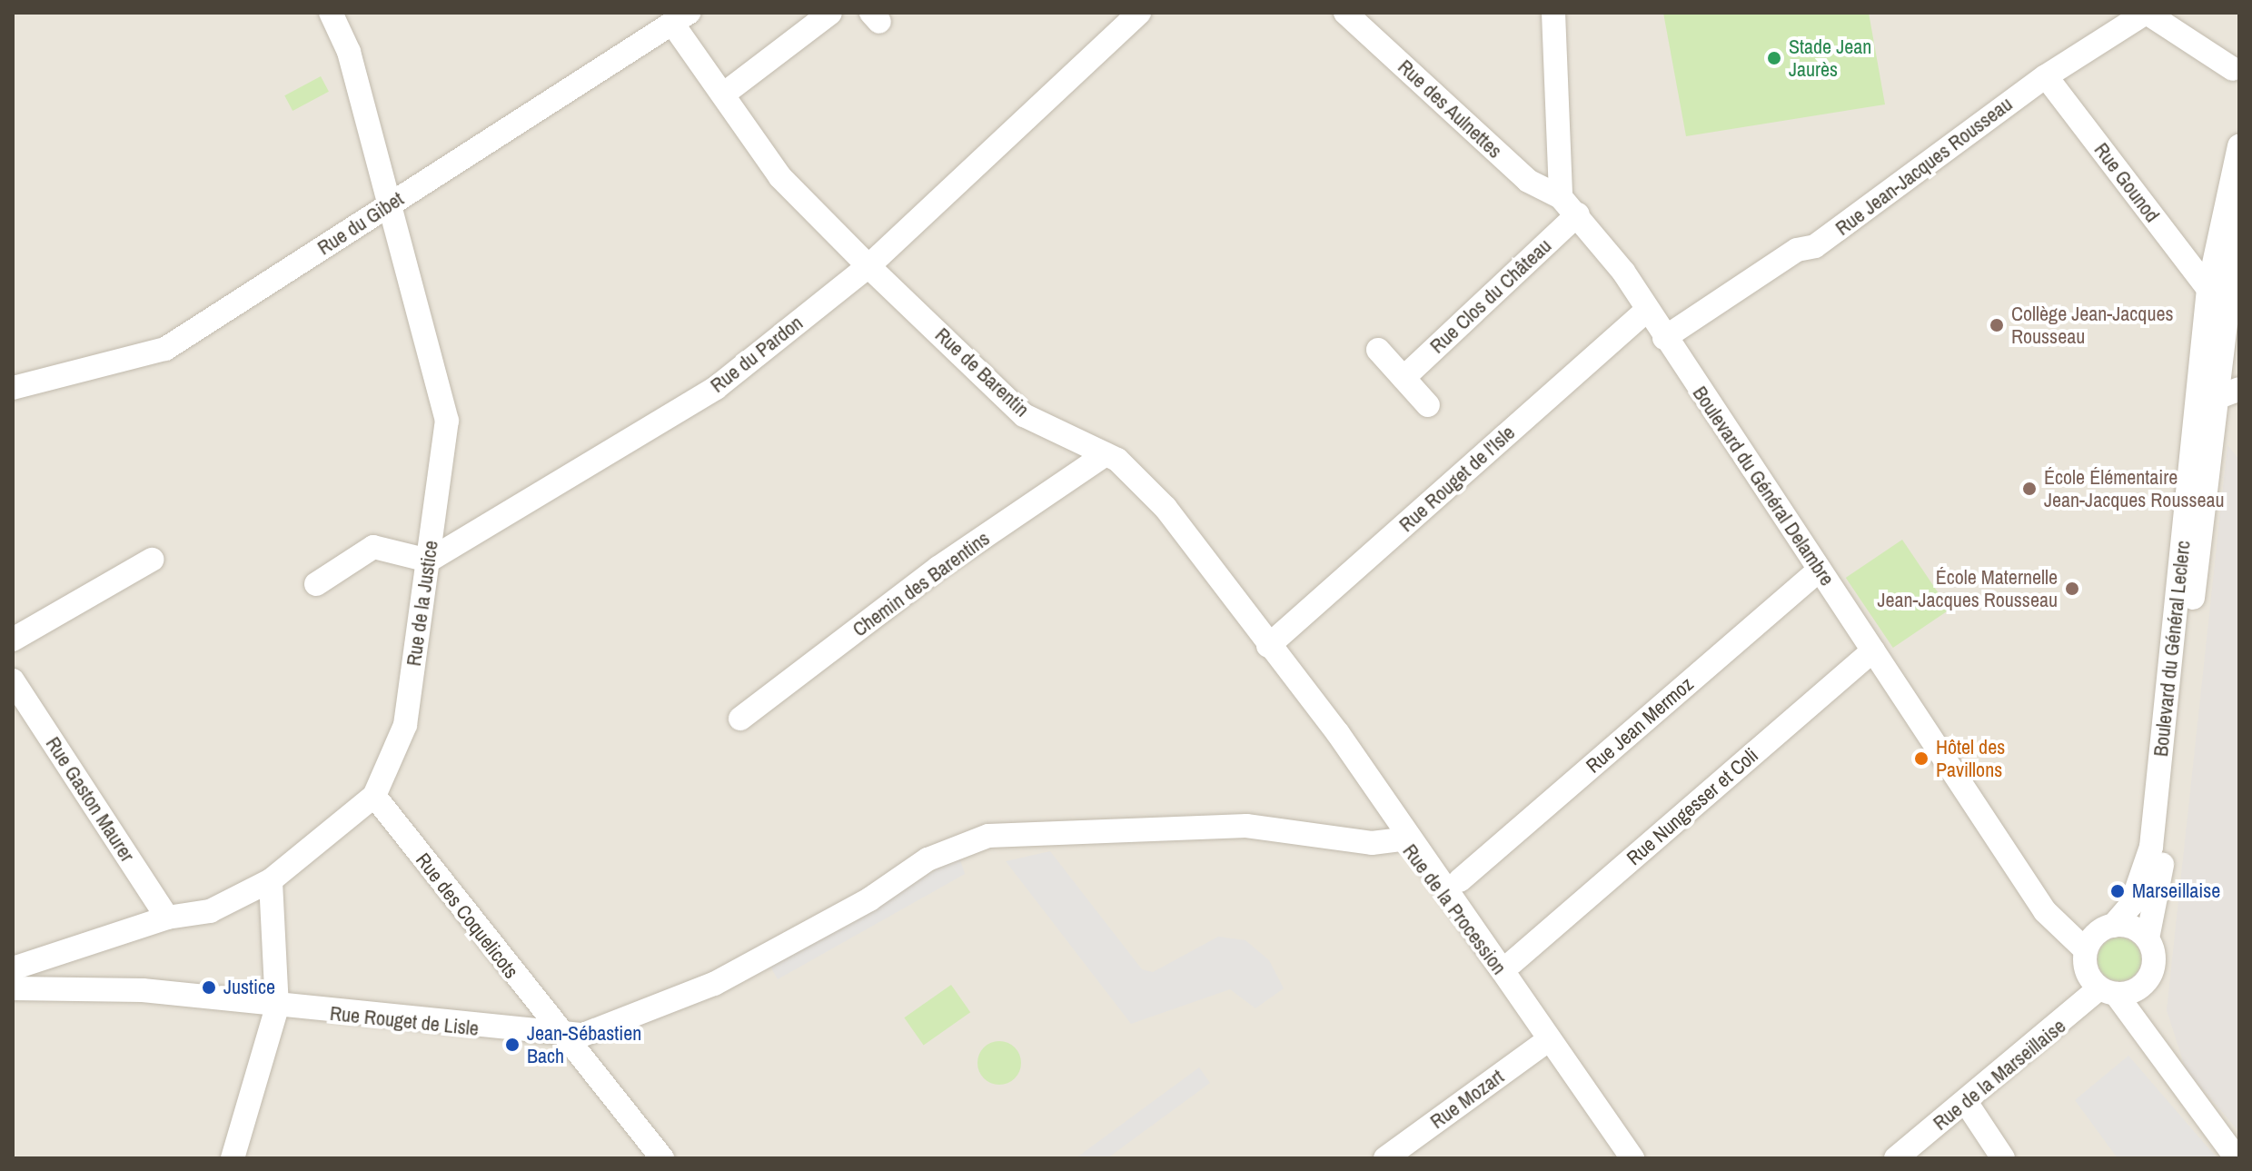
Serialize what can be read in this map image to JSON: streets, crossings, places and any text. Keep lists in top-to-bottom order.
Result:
{
  "streets": {
    "street": [
      "Rue des Aulnettes",
      "Rue Jean-Jacques Rousseau",
      "Rue Gounod",
      "Rue du Gibet",
      "Rue Clos du Château",
      "Rue du Pardon",
      "Rue de Barentin",
      "Rue Rouget de l'Isle",
      "Boulevard du Général Delambre",
      "Chemin des Barentins",
      "Rue de la Justice",
      "Boulevard du Général Leclerc",
      "Rue Jean Mermoz",
      "Rue Gaston Maurer",
      "Rue Nungesser et Coli",
      "Rue de la Procession",
      "Rue des Coquelicots",
      "Rue Rouget de Lisle",
      "Rue de la Marseillaise",
      "Rue Mozart"
    ]
  },
  "crossings": [
    ["Rue des Aulnettes", "Boulevard du Général Delambre"],
    ["Rue Jean-Jacques Rousseau", "Rue Gounod"],
    ["Rue Jean-Jacques Rousseau", "Boulevard du Général Delambre"],
    ["Rue Gounod", "Boulevard du Général Leclerc"],
    ["Rue du Gibet", "Rue de Barentin"],
    ["Rue du Gibet", "Rue de la Justice"],
    ["Rue Clos du Château", "Boulevard du Général Delambre"],
    ["Rue du Pardon", "Rue de Barentin"],
    ["Rue du Pardon", "Rue de la Justice"],
    ["Rue de Barentin", "Rue Rouget de l'Isle"],
    ["Rue de Barentin", "Chemin des Barentins"],
    ["Rue de Barentin", "Rue de la Procession"],
    ["Rue Rouget de l'Isle", "Boulevard du Général Delambre"],
    ["Boulevard du Général Delambre", "Boulevard du Général Leclerc"],
    ["Boulevard du Général Delambre", "Rue Jean Mermoz"],
    ["Boulevard du Général Delambre", "Rue Nungesser et Coli"],
    ["Boulevard du Général Delambre", "Rue de la Marseillaise"],
    ["Rue de la Justice", "Rue Gaston Maurer"],
    ["Rue de la Justice", "Rue des Coquelicots"],
    ["Boulevard du Général Leclerc", "Rue de la Marseillaise"],
    ["Rue Jean Mermoz", "Rue de la Procession"],
    ["Rue Nungesser et Coli", "Rue de la Procession"],
    ["Rue de la Procession", "Rue Rouget de Lisle"],
    ["Rue de la Procession", "Rue Mozart"],
    ["Rue des Coquelicots", "Rue Rouget de Lisle"]
  ],
  "places": [
    "Stade Jean Jaurès",
    "Collège Jean-Jacques Rousseau",
    "École Élémentaire Jean-Jacques Rousseau",
    "École Maternelle Jean-Jacques Rousseau",
    "Hôtel des Pavillons",
    "Marseillaise",
    "Justice",
    "Jean-Sébastien Bach"
  ]
}
